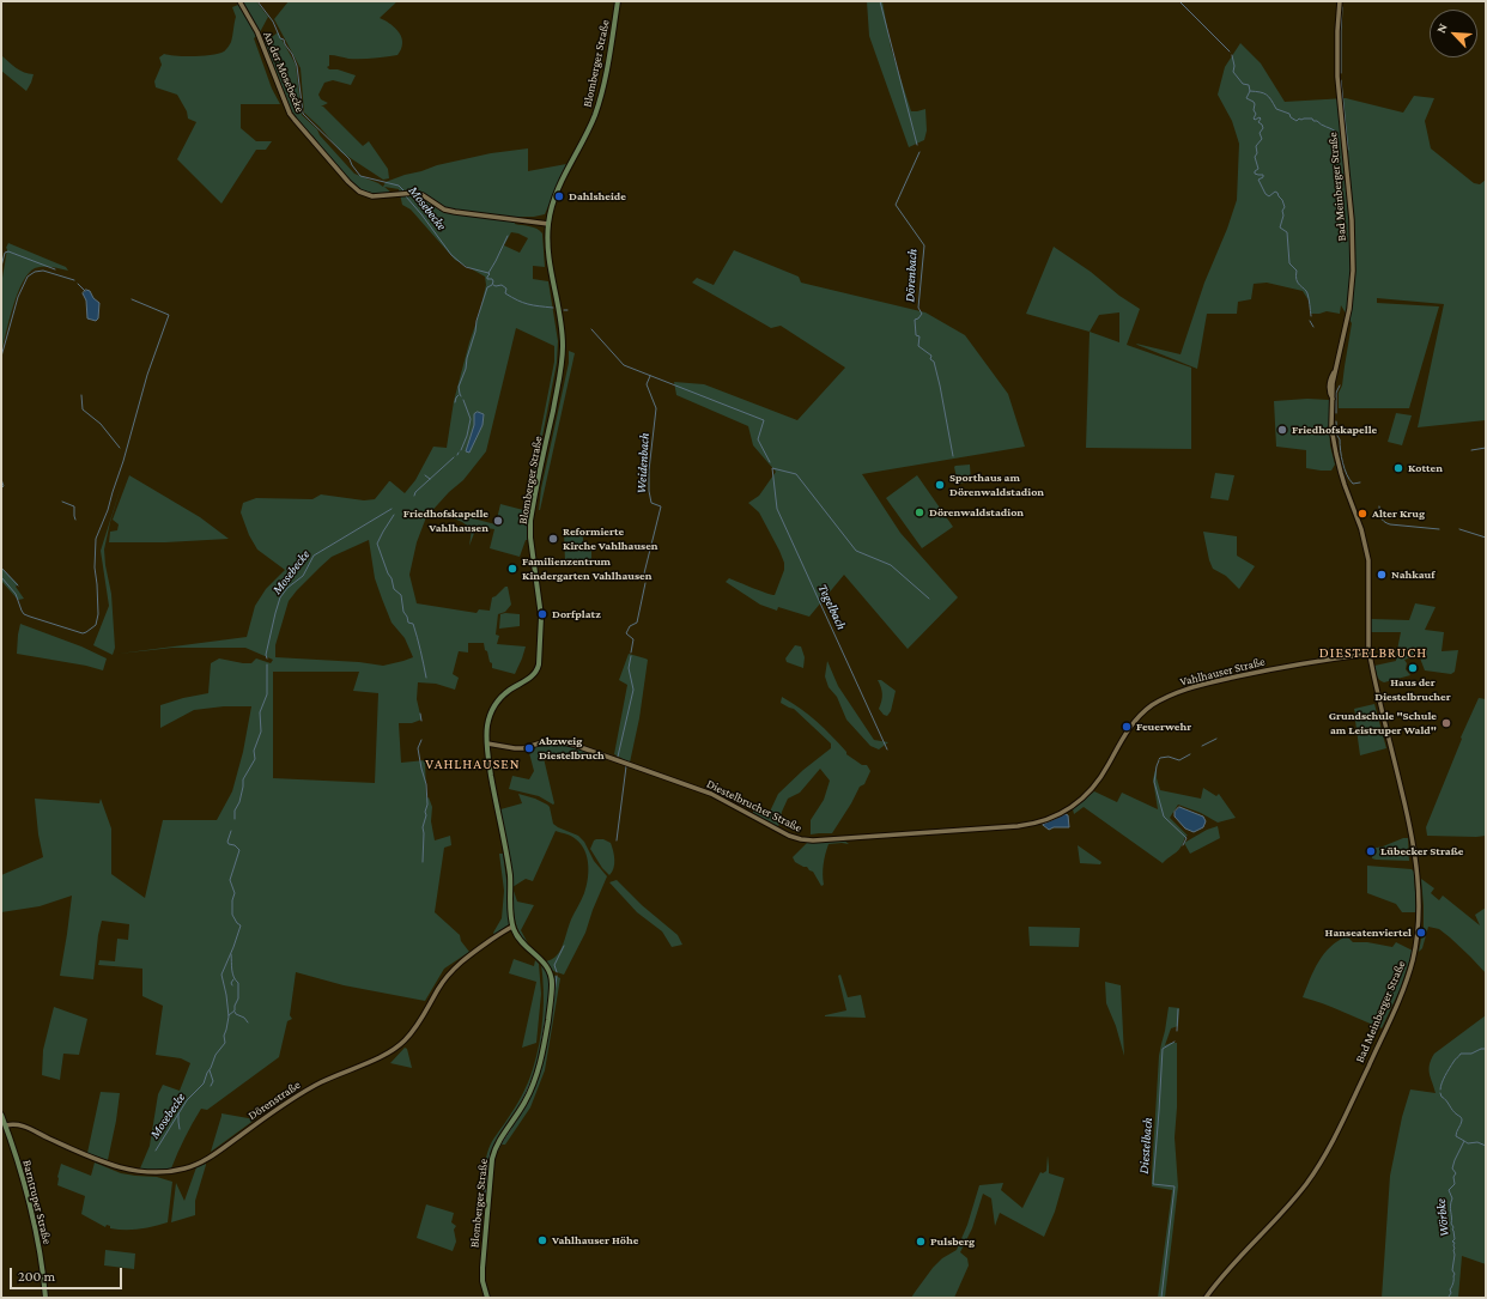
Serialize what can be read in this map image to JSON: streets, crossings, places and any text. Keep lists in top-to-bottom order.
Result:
{
  "streets": {
    "main road": ["Blomberger Straße", "Barntruper Straße"],
    "street": [
      "An der Mosebecke",
      "Bad Meinberger Straße",
      "Vahlhauser Straße",
      "Diestelbrucher Straße",
      "Dörenstraße"
    ]
  },
  "crossings": [
    ["Blomberger Straße", "An der Mosebecke"],
    ["Blomberger Straße", "Diestelbrucher Straße"],
    ["Blomberger Straße", "Dörenstraße"],
    ["Bad Meinberger Straße", "Vahlhauser Straße"],
    ["Vahlhauser Straße", "Diestelbrucher Straße"],
    ["Dörenstraße", "Barntruper Straße"]
  ],
  "districts": ["DIESTELBRUCH", "VAHLHAUSEN"],
  "water": [
    "Mosebecke",
    "Dörenbach",
    "Weidenbach",
    "Tegelbach",
    "Diestelbach",
    "Wörbke"
  ],
  "places": [
    "Dahlsheide",
    "Friedhofskapelle",
    "Kotten",
    "Sporthaus am Dörenwaldstadion",
    "Dörenwaldstadion",
    "Alter Krug",
    "Friedhofskapelle Vahlhausen",
    "Reformierte Kirche Vahlhausen",
    "Familienzentrum Kindergarten Vahlhausen",
    "Nahkauf",
    "Dorfplatz",
    "Haus der Diestelbrucher",
    "Grundschule \"Schule am Leistruper Wald\"",
    "Feuerwehr",
    "Abzweig Diestelbruch",
    "Lübecker Straße",
    "Hanseatenviertel",
    "Vahlhauser Höhe",
    "Pulsberg"
  ],
  "scale_bar": "200 m",
  "north": "top left"
}
